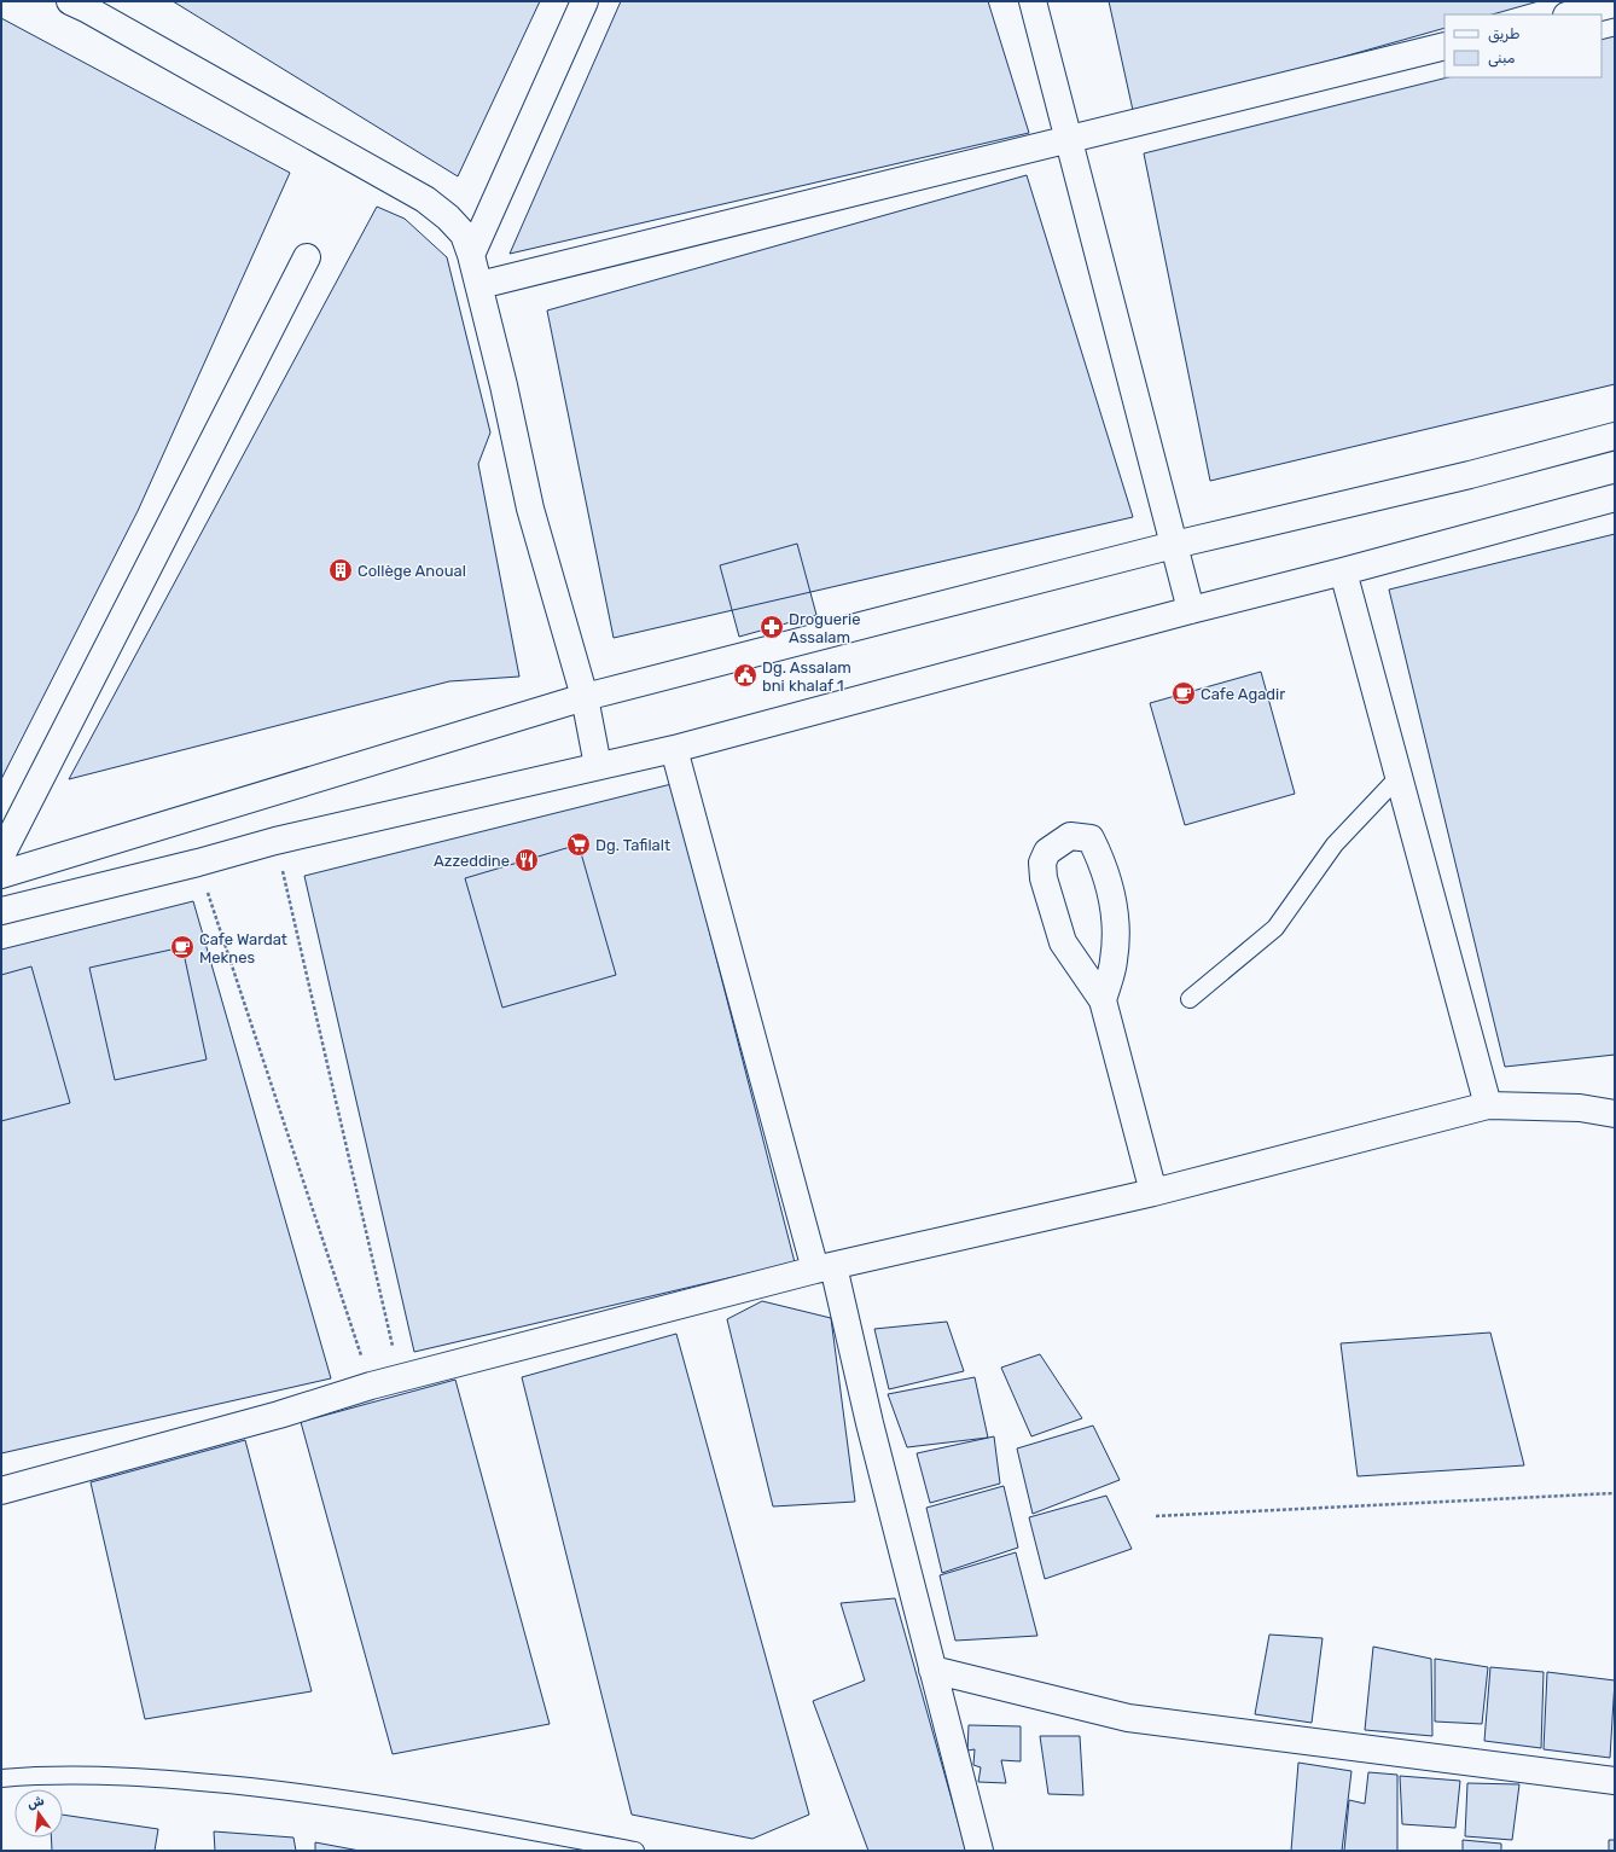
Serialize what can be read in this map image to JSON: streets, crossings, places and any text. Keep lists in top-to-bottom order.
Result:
{
  "places": {
    "building": ["Collège Anoual"],
    "pharmacy": ["Droguerie Assalam"],
    "public building": ["Dg. Assalam bni khalaf 1"],
    "cafe": ["Cafe Agadir", "Cafe Wardat Meknes"],
    "supermarket": ["Dg. Tafilalt"],
    "restaurant": ["Azzeddine"]
  },
  "legend": ["طريق", "مبنى"],
  "north": "top"
}
